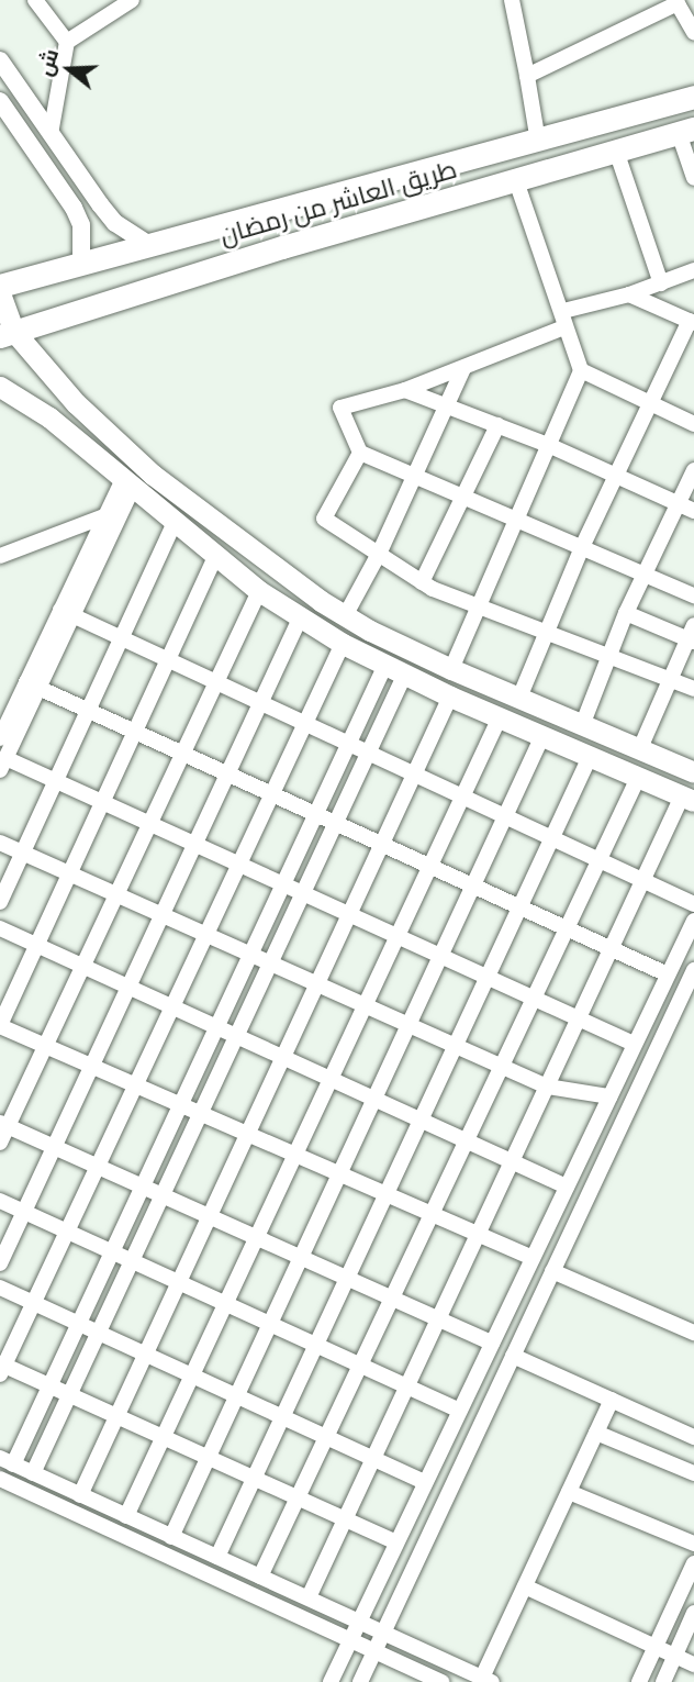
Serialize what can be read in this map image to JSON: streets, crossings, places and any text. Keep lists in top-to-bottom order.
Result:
{
  "streets": {
    "main road": ["طريق العاشر من رمضان"]
  },
  "north": "left"
}
